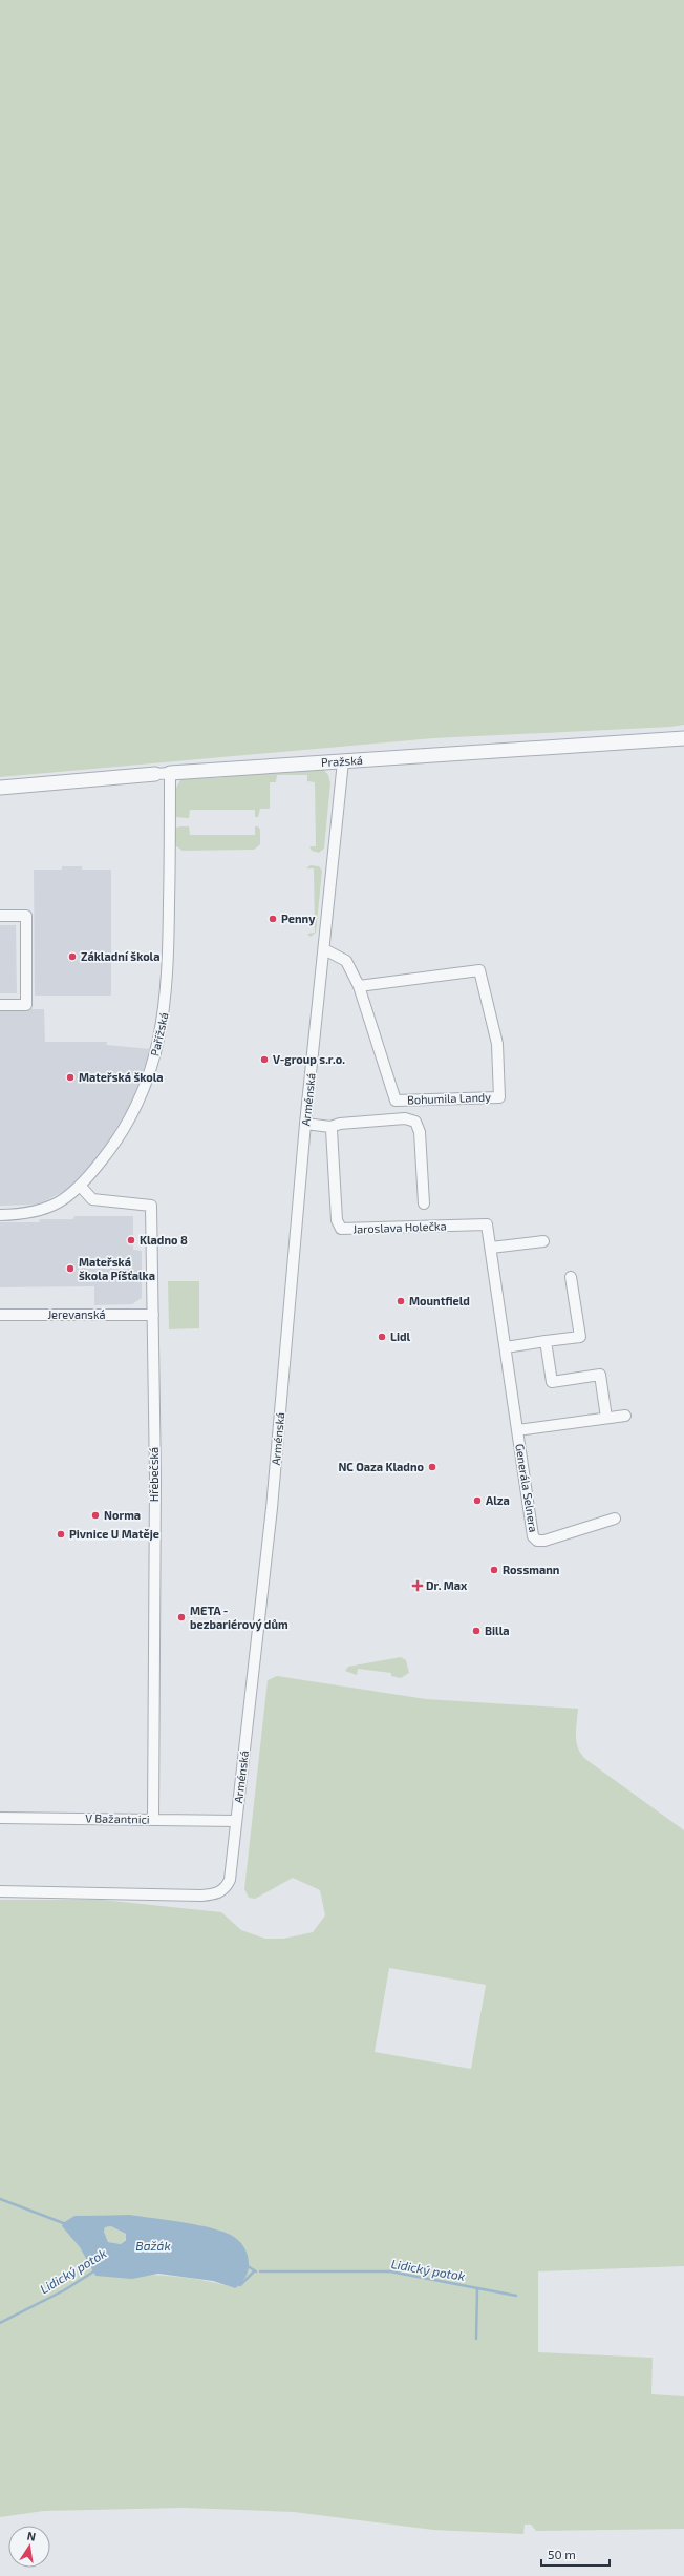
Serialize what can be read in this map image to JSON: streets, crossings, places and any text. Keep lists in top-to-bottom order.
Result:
{
  "streets": {
    "street": [
      "Pražská",
      "Pařížská",
      "Bohumila Landy",
      "Arménská",
      "Jaroslava Holečka",
      "Jerevanská",
      "Hřebečská",
      "Generála Selnera",
      "V Bažantnici"
    ]
  },
  "crossings": [
    ["Pražská", "Pařížská"],
    ["Pražská", "Arménská"],
    ["Pařížská", "Hřebečská"],
    ["Bohumila Landy", "Arménská"],
    ["Arménská", "Jaroslava Holečka"],
    ["Arménská", "V Bažantnici"],
    ["Jaroslava Holečka", "Generála Selnera"],
    ["Jerevanská", "Hřebečská"],
    ["Hřebečská", "V Bažantnici"]
  ],
  "water": ["Bažák", "Lidický potok"],
  "places": {
    "other": [
      "Penny",
      "Základní škola",
      "V-group s.r.o.",
      "Mateřská škola",
      "Kladno 8",
      "Mateřská škola Píšťalka",
      "Mountfield",
      "Lidl",
      "NC Oaza Kladno",
      "Alza",
      "Norma",
      "Pivnice U Matěje",
      "Rossmann",
      "META - bezbariérový dům",
      "Billa"
    ],
    "health": ["Dr. Max"]
  },
  "scale_bar": "50 m",
  "north": "top"
}
